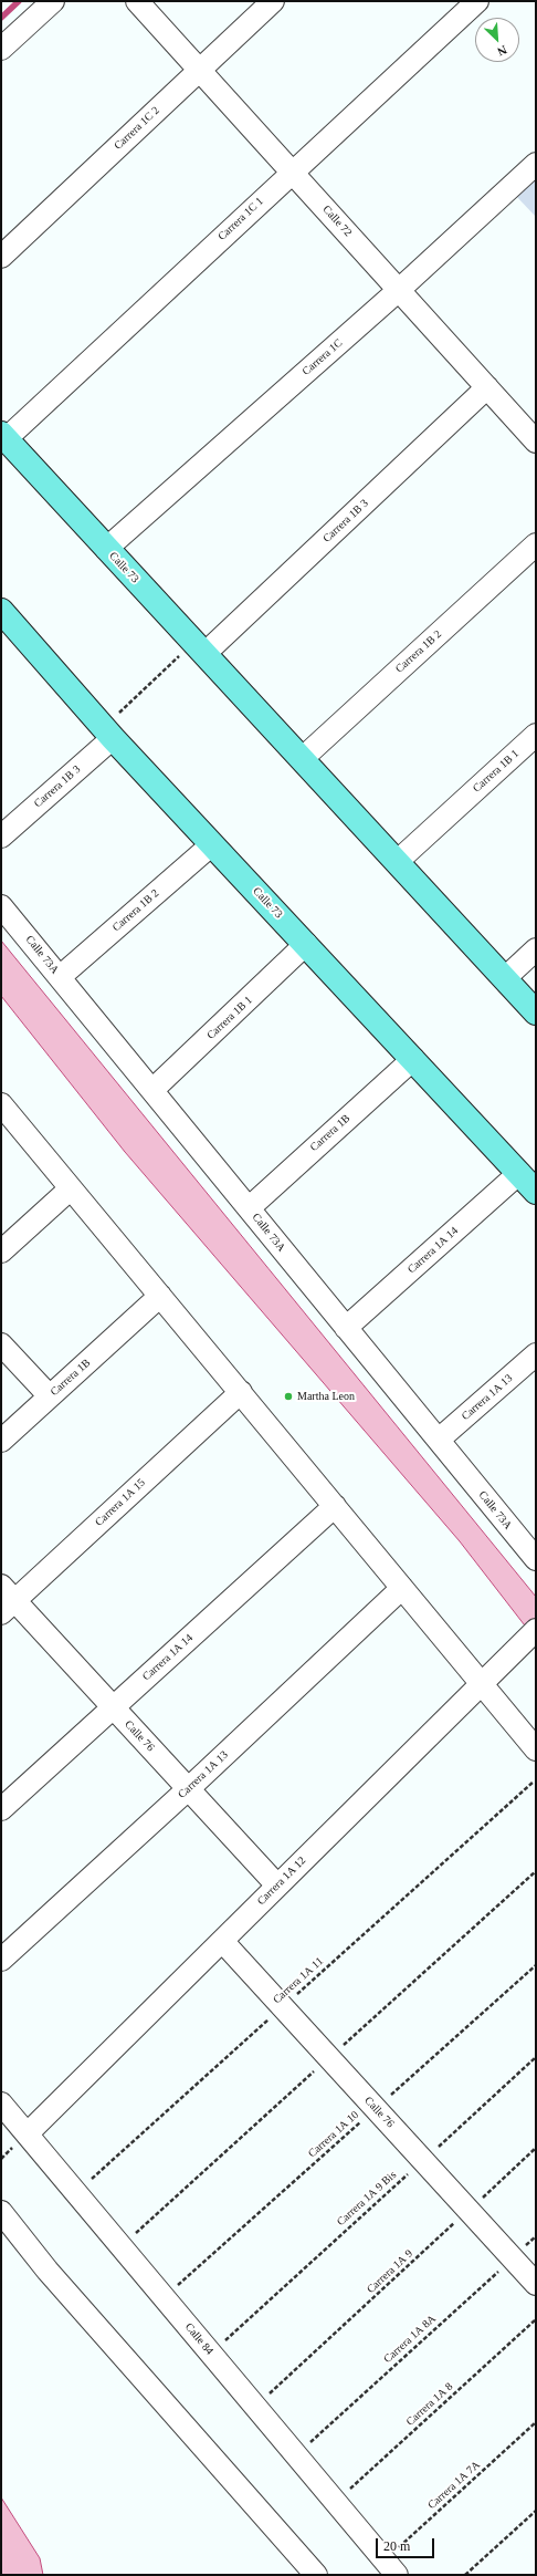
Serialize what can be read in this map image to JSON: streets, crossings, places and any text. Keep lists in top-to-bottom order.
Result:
{
  "streets": {
    "main road": ["Calle 73"],
    "street": [
      "Carrera 1C 2",
      "Carrera 1C 1",
      "Calle 72",
      "Carrera 1C",
      "Carrera 1B 3",
      "Carrera 1B 2",
      "Carrera 1B 1",
      "Calle 73A",
      "Carrera 1B",
      "Carrera 1A 14",
      "Carrera 1A 13",
      "Carrera 1A 15",
      "Calle 76",
      "Carrera 1A 12",
      "Calle 84"
    ],
    "path": [
      "Carrera 1A 11",
      "Carrera 1A 10",
      "Carrera 1A 9 Bis",
      "Carrera 1A 9",
      "Carrera 1A 8A",
      "Carrera 1A 8",
      "Carrera 1A 7A"
    ]
  },
  "crossings": [
    ["Carrera 1C 2", "Calle 72"],
    ["Carrera 1C 1", "Calle 72"],
    ["Carrera 1C 1", "Calle 73"],
    ["Calle 72", "Carrera 1C"],
    ["Calle 72", "Carrera 1B 3"],
    ["Carrera 1C", "Calle 73"],
    ["Carrera 1B 3", "Calle 73"],
    ["Calle 73", "Carrera 1B 2"],
    ["Calle 73", "Carrera 1B 1"],
    ["Calle 73", "Carrera 1B"],
    ["Calle 73", "Carrera 1A 14"],
    ["Carrera 1B 2", "Calle 73A"],
    ["Carrera 1B 1", "Calle 73A"],
    ["Calle 73A", "Carrera 1B"],
    ["Calle 73A", "Carrera 1A 14"],
    ["Calle 73A", "Carrera 1A 13"],
    ["Carrera 1A 14", "Calle 76"],
    ["Carrera 1A 13", "Calle 76"],
    ["Carrera 1A 15", "Calle 76"],
    ["Calle 76", "Carrera 1A 12"],
    ["Calle 76", "Carrera 1A 11"],
    ["Calle 76", "Carrera 1A 10"],
    ["Calle 76", "Carrera 1A 9 Bis"],
    ["Calle 76", "Carrera 1A 9"],
    ["Calle 76", "Carrera 1A 8A"],
    ["Carrera 1A 12", "Calle 84"],
    ["Carrera 1A 11", "Calle 84"],
    ["Carrera 1A 10", "Calle 84"],
    ["Carrera 1A 9 Bis", "Calle 84"],
    ["Carrera 1A 9", "Calle 84"],
    ["Calle 84", "Carrera 1A 8A"],
    ["Calle 84", "Carrera 1A 8"],
    ["Calle 84", "Carrera 1A 7A"]
  ],
  "places": ["Martha Leon"],
  "scale_bar": "20 m",
  "north": "bottom right"
}
